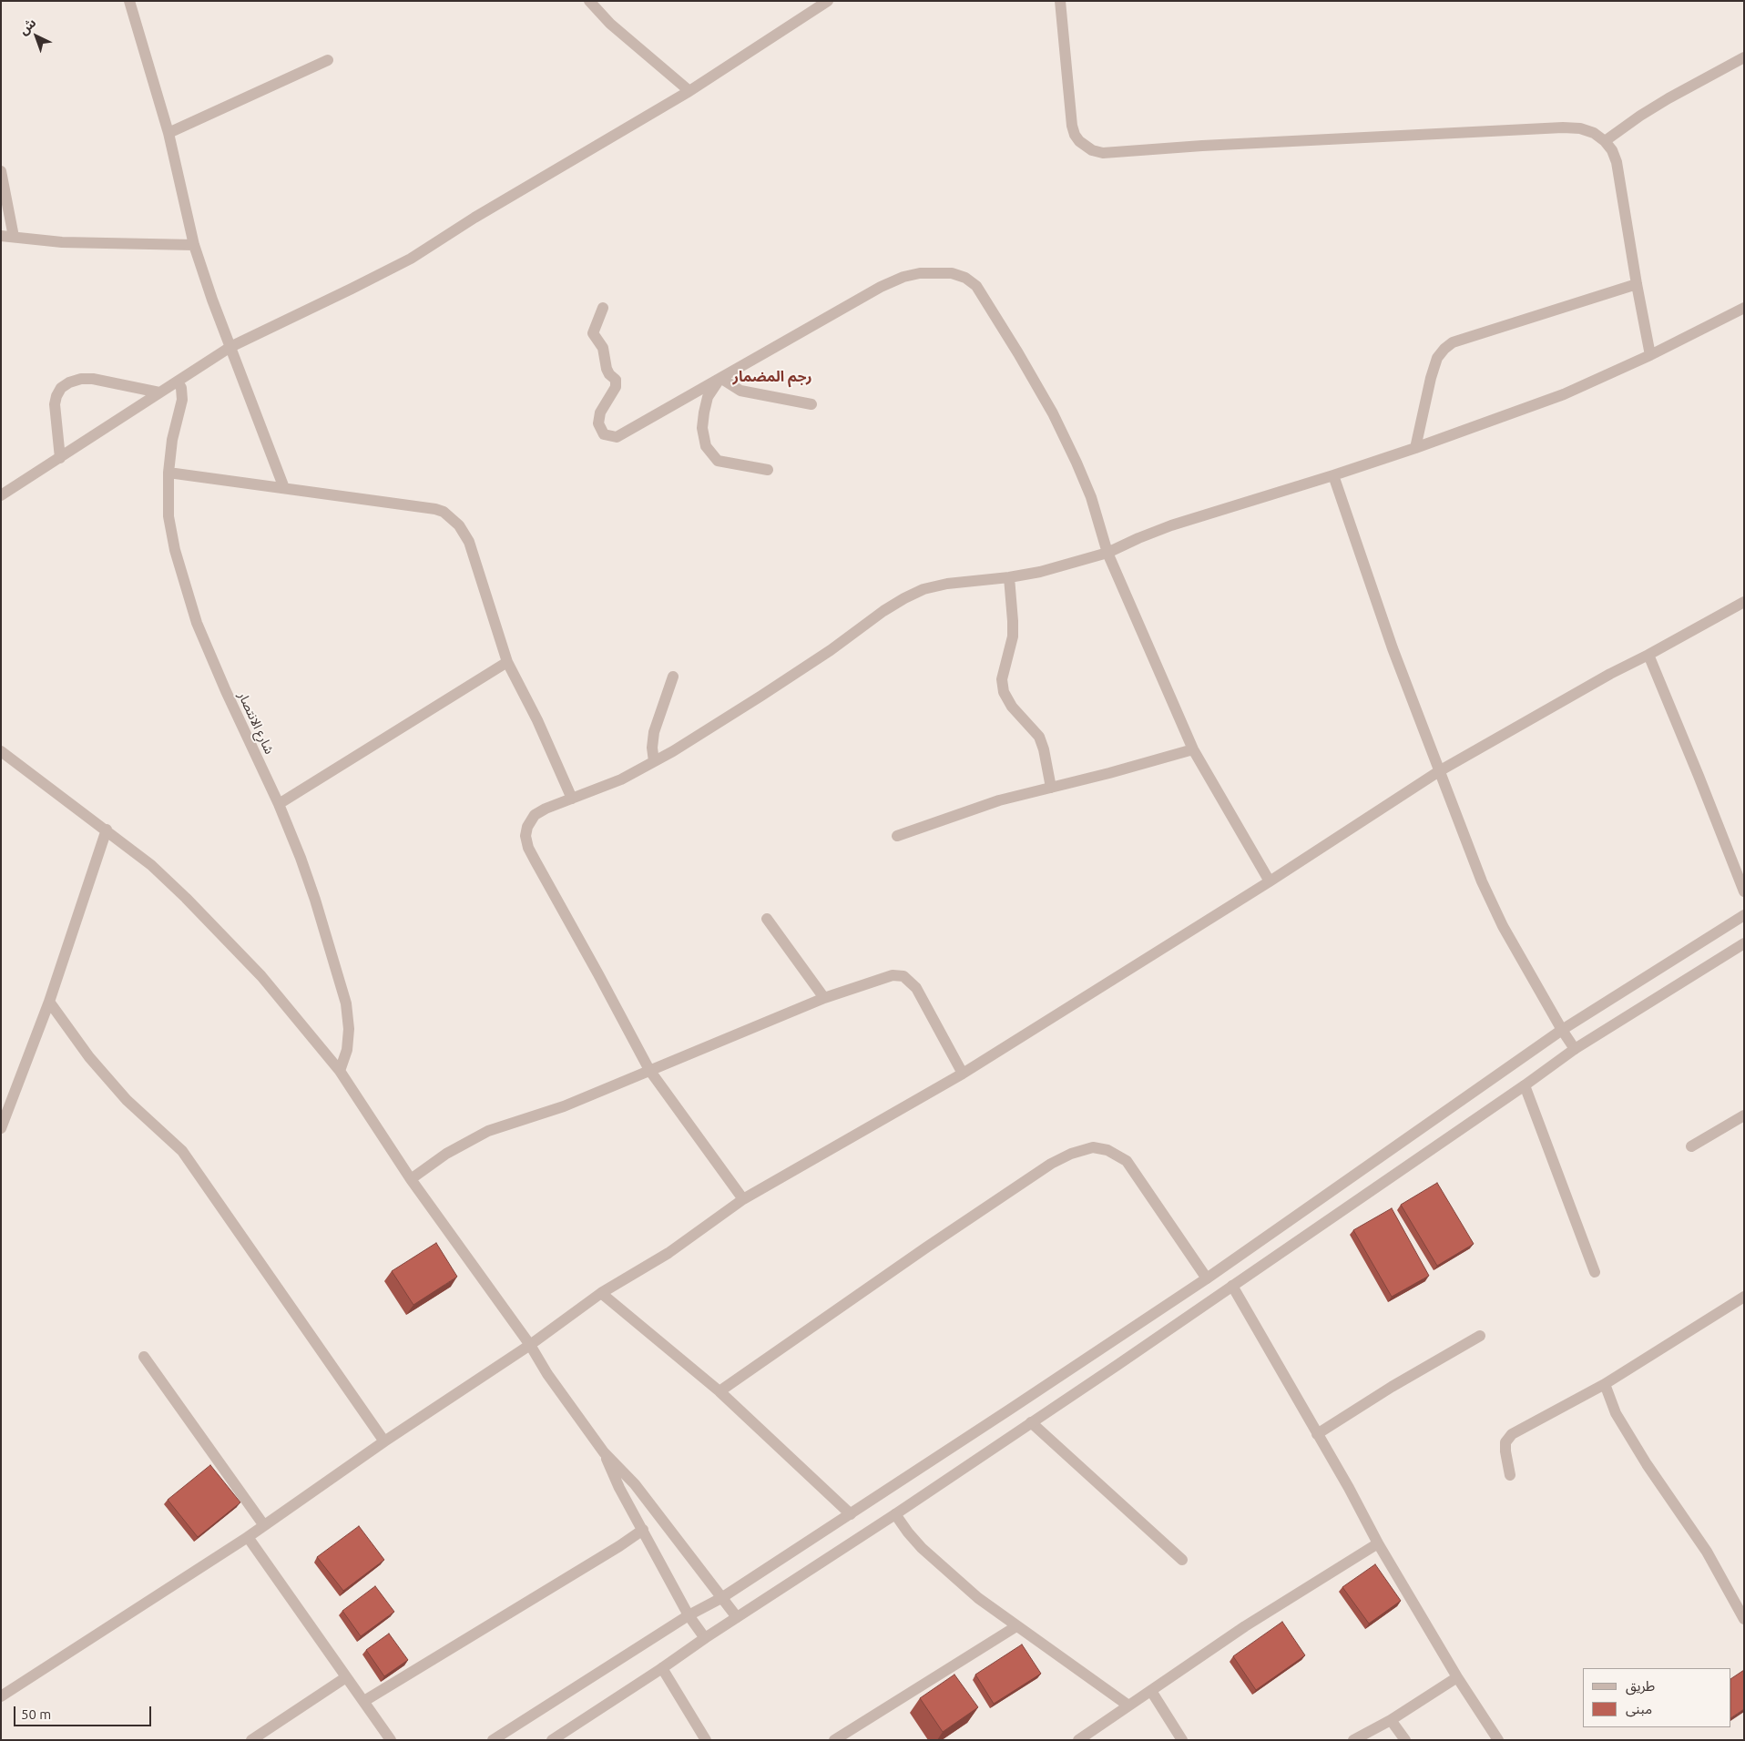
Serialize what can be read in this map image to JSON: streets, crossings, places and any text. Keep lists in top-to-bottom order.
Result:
{
  "streets": {
    "street": ["شارع الانتصار"]
  },
  "districts": ["رجم المضمار"],
  "legend": ["طريق", "مبنى"],
  "scale_bar": "50 m",
  "north": "top left"
}
